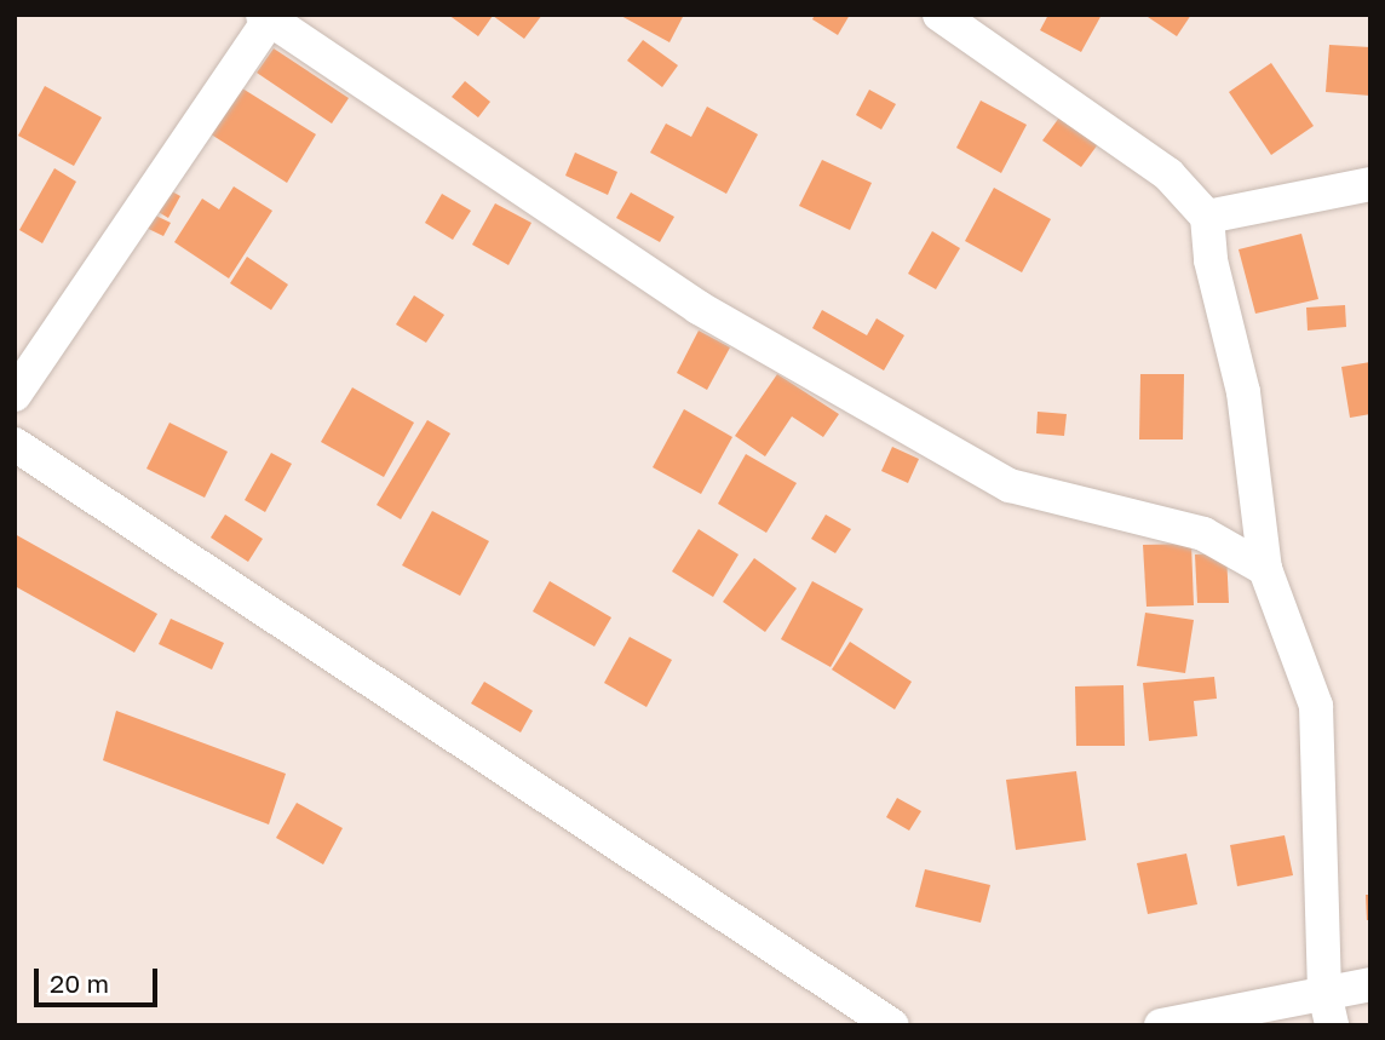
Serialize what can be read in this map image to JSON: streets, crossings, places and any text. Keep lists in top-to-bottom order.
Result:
{
  "scale_bar": "20 m"
}
